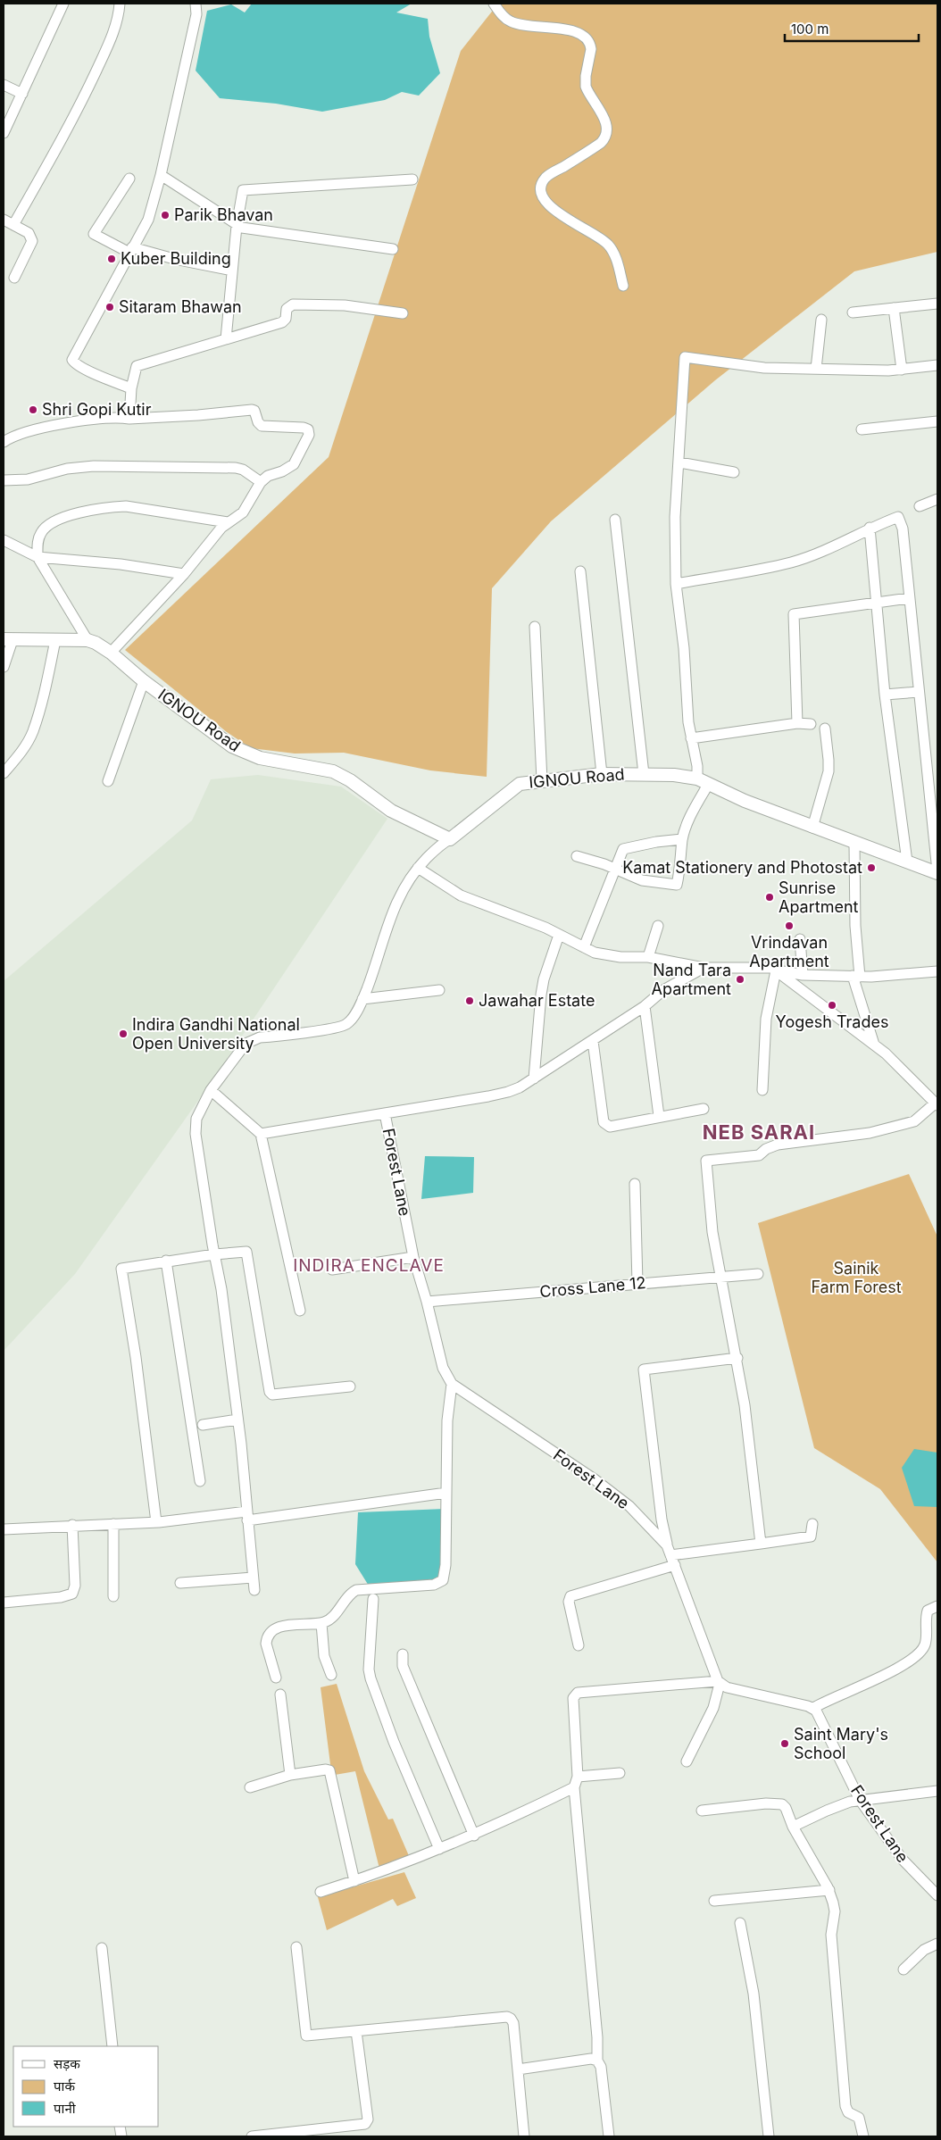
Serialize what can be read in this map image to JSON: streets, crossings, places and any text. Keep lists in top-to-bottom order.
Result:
{
  "streets": {
    "street": ["IGNOU Road", "Forest Lane", "Cross Lane 12"]
  },
  "crossings": [
    ["Forest Lane", "Cross Lane 12"]
  ],
  "districts": ["NEB SARAI", "INDIRA ENCLAVE"],
  "parks": ["Sainik Farm Forest"],
  "places": [
    "Parik Bhavan",
    "Kuber Building",
    "Sitaram Bhawan",
    "Shri Gopi Kutir",
    "Kamat Stationery and Photostat",
    "Sunrise Apartment",
    "Vrindavan Apartment",
    "Nand Tara Apartment",
    "Jawahar Estate",
    "Yogesh Trades",
    "Indira Gandhi National Open University",
    "Saint Mary's School"
  ],
  "legend": ["सड़क", "पार्क", "पानी"],
  "scale_bar": "100 m"
}
